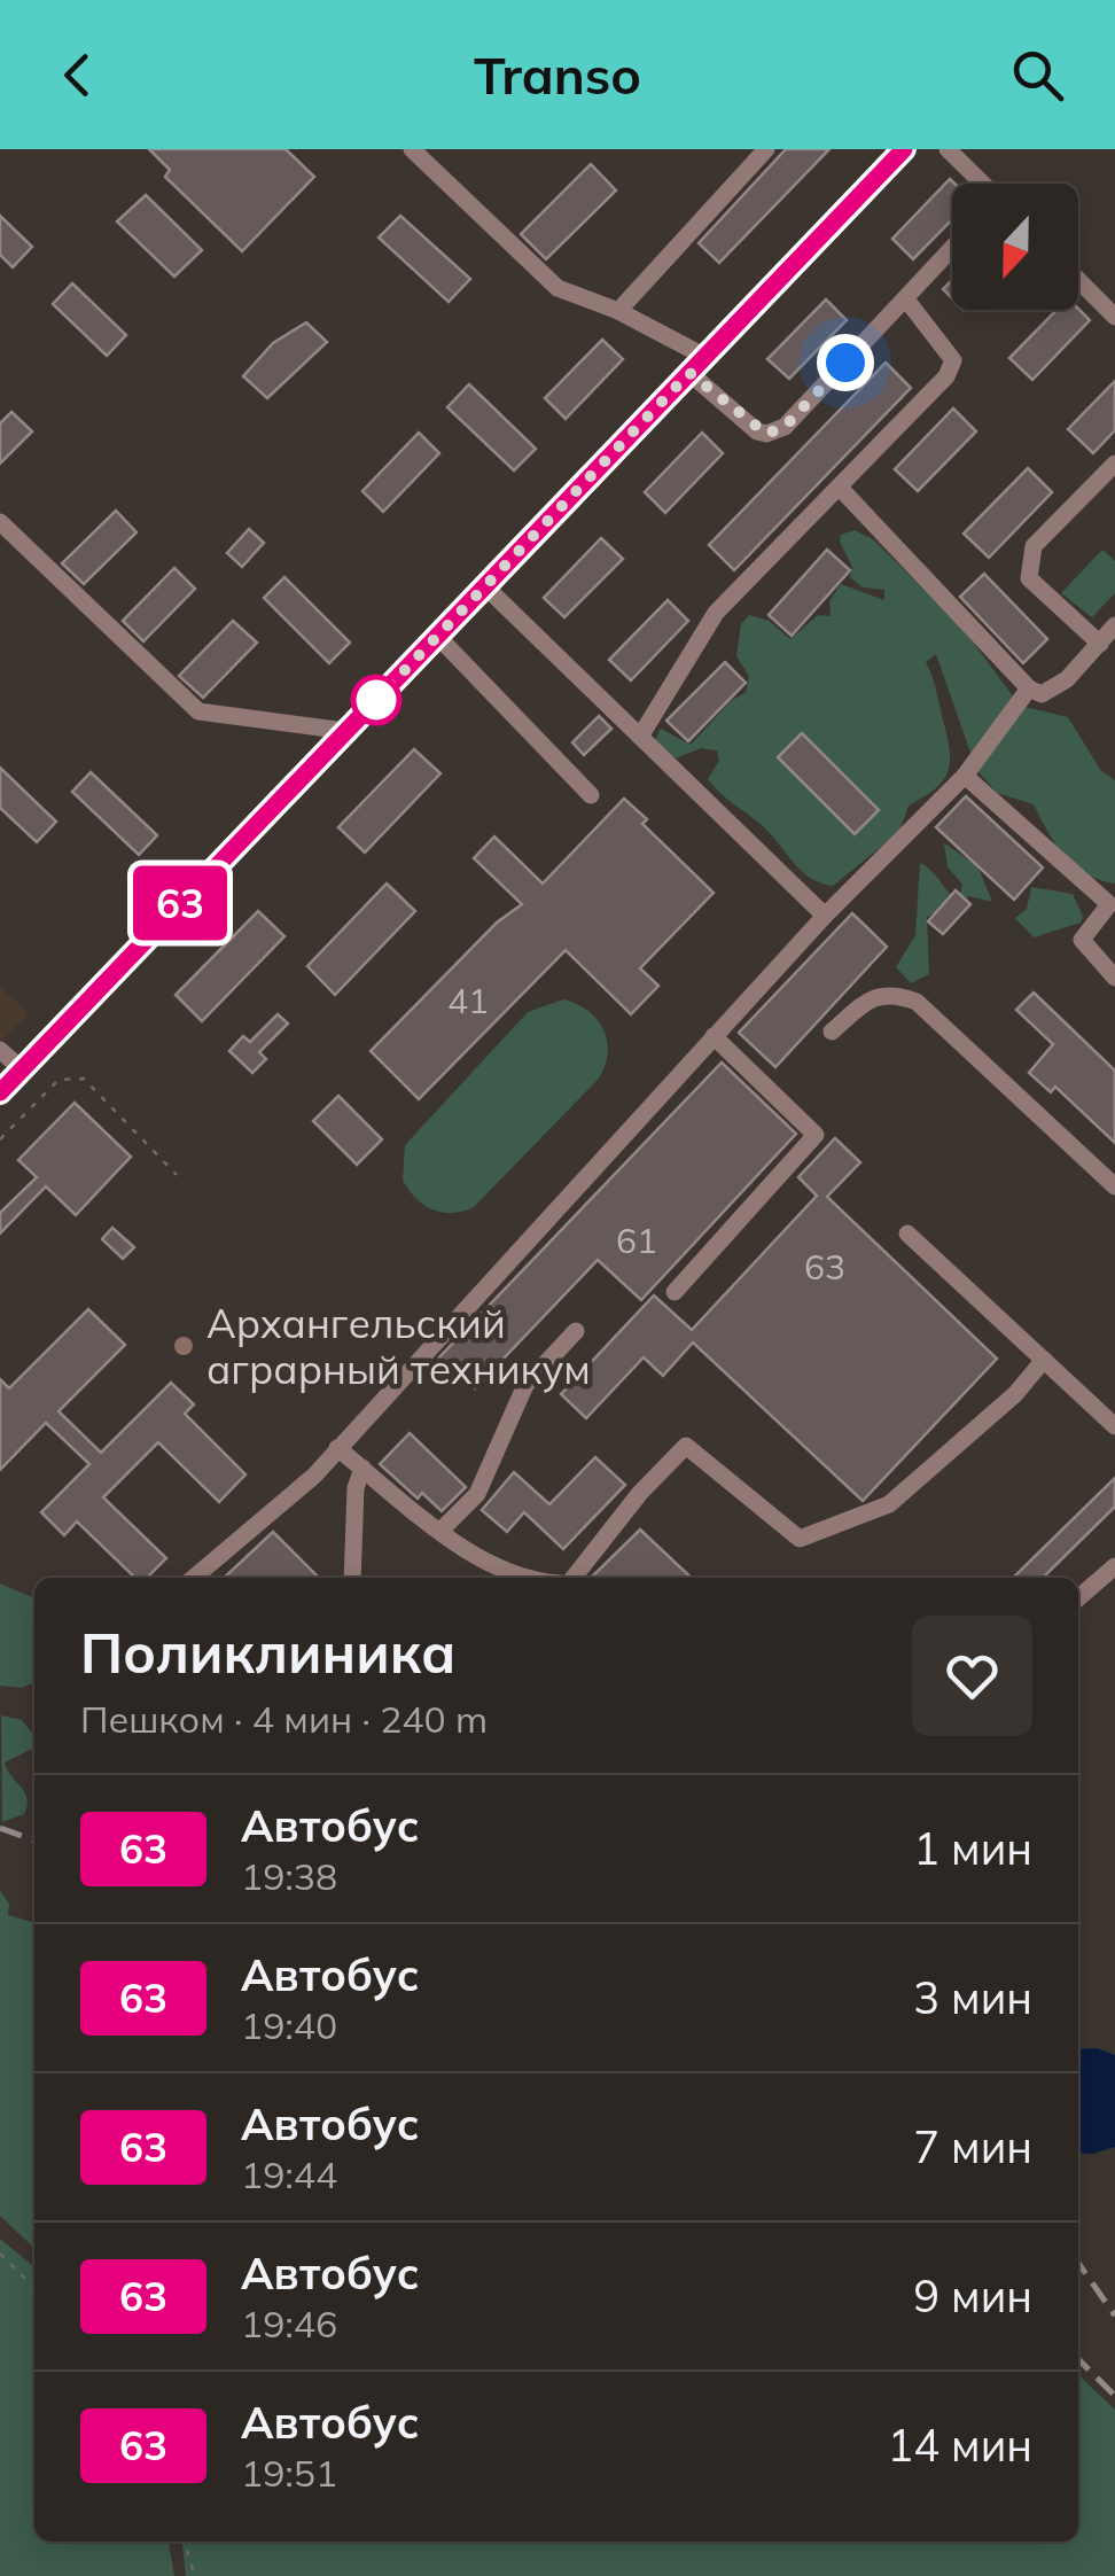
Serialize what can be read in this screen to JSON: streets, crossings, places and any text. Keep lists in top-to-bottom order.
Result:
{
  "places": ["Архангельский аграрный техникум"],
  "lines": ["bus line 63"],
  "house_numbers": ["41", "61", "63"],
  "north": "bottom",
  "page": {
    "header": "Transo",
    "on_map": "63",
    "heading": ["Поликлиника", "Пешком · 4 мин · 240 m"],
    "list": [
      {
        "mark": "63",
        "name": "Автобус",
        "note": "19:38",
        "value": "1 мин"
      },
      {
        "mark": "63",
        "name": "Автобус",
        "note": "19:40",
        "value": "3 мин"
      },
      {
        "mark": "63",
        "name": "Автобус",
        "note": "19:44",
        "value": "7 мин"
      },
      {
        "mark": "63",
        "name": "Автобус",
        "note": "19:46",
        "value": "9 мин"
      },
      {
        "mark": "63",
        "name": "Автобус",
        "note": "19:51",
        "value": "14 мин"
      }
    ]
  }
}
